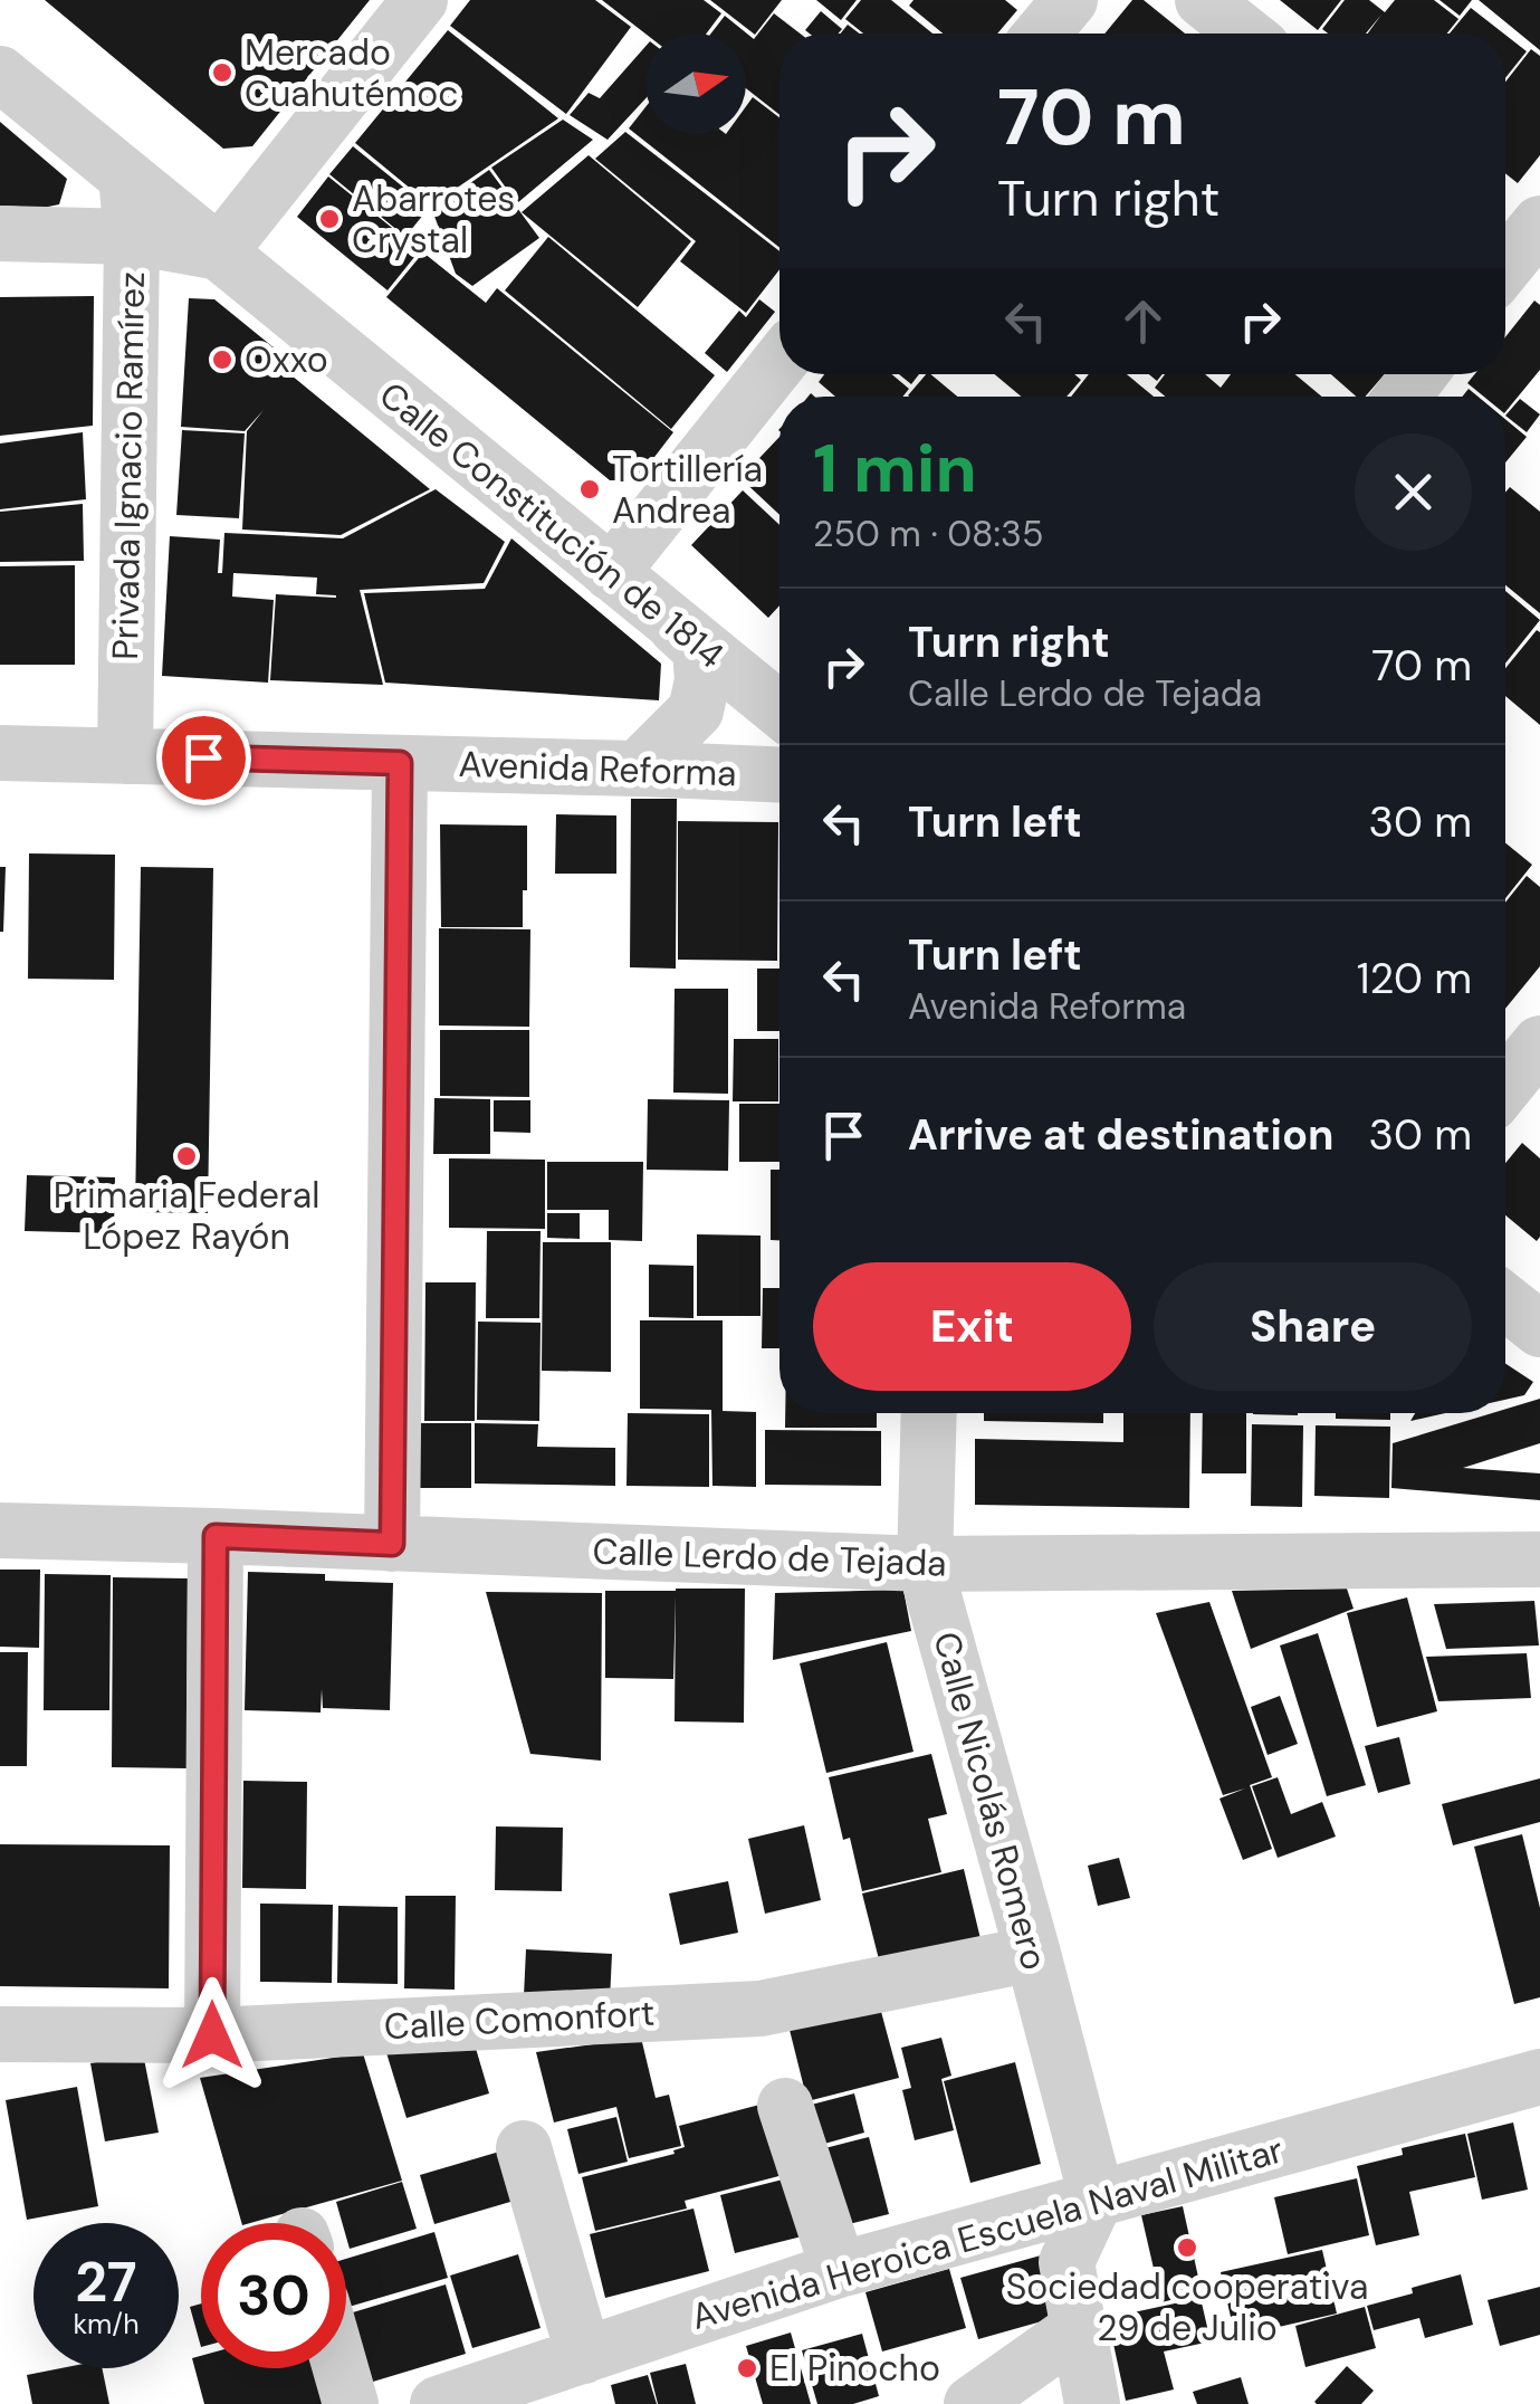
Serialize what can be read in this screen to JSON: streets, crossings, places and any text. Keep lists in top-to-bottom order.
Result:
{
  "streets": {
    "street": [
      "Privada Ignacio Ramírez",
      "Calle Constitución de 1814",
      "Avenida Reforma",
      "Calle Lerdo de Tejada",
      "Calle Nicolás Romero",
      "Calle Comonfort",
      "Avenida Heroica Escuela Naval Militar"
    ]
  },
  "crossings": [
    ["Privada Ignacio Ramírez", "Calle Constitución de 1814"],
    ["Privada Ignacio Ramírez", "Avenida Reforma"],
    ["Calle Lerdo de Tejada", "Calle Nicolás Romero"],
    ["Calle Nicolás Romero", "Calle Comonfort"],
    ["Calle Nicolás Romero", "Avenida Heroica Escuela Naval Militar"]
  ],
  "places": [
    "Mercado Cuahutémoc",
    "Abarrotes Crystal",
    "Oxxo",
    "Tortillería Andrea",
    "Primaria Federal López Rayón",
    "Sociedad cooperativa 29 de Julio",
    "El Pinocho"
  ],
  "north": "right",
  "page": {
    "turn": ["70 m", "Turn right"],
    "heading": ["1 min", "250 m · 08:35"],
    "list": [
      {
        "name": "Turn right",
        "note": "Calle Lerdo de Tejada",
        "value": "70 m"
      },
      {
        "name": "Turn left",
        "value": "30 m"
      },
      {
        "name": "Turn left",
        "note": "Avenida Reforma",
        "value": "120 m"
      },
      {
        "name": "Arrive at destination",
        "value": "30 m"
      }
    ],
    "buttons": ["Exit", "Share"],
    "speed": "27 km/h",
    "limit": "30"
  }
}
